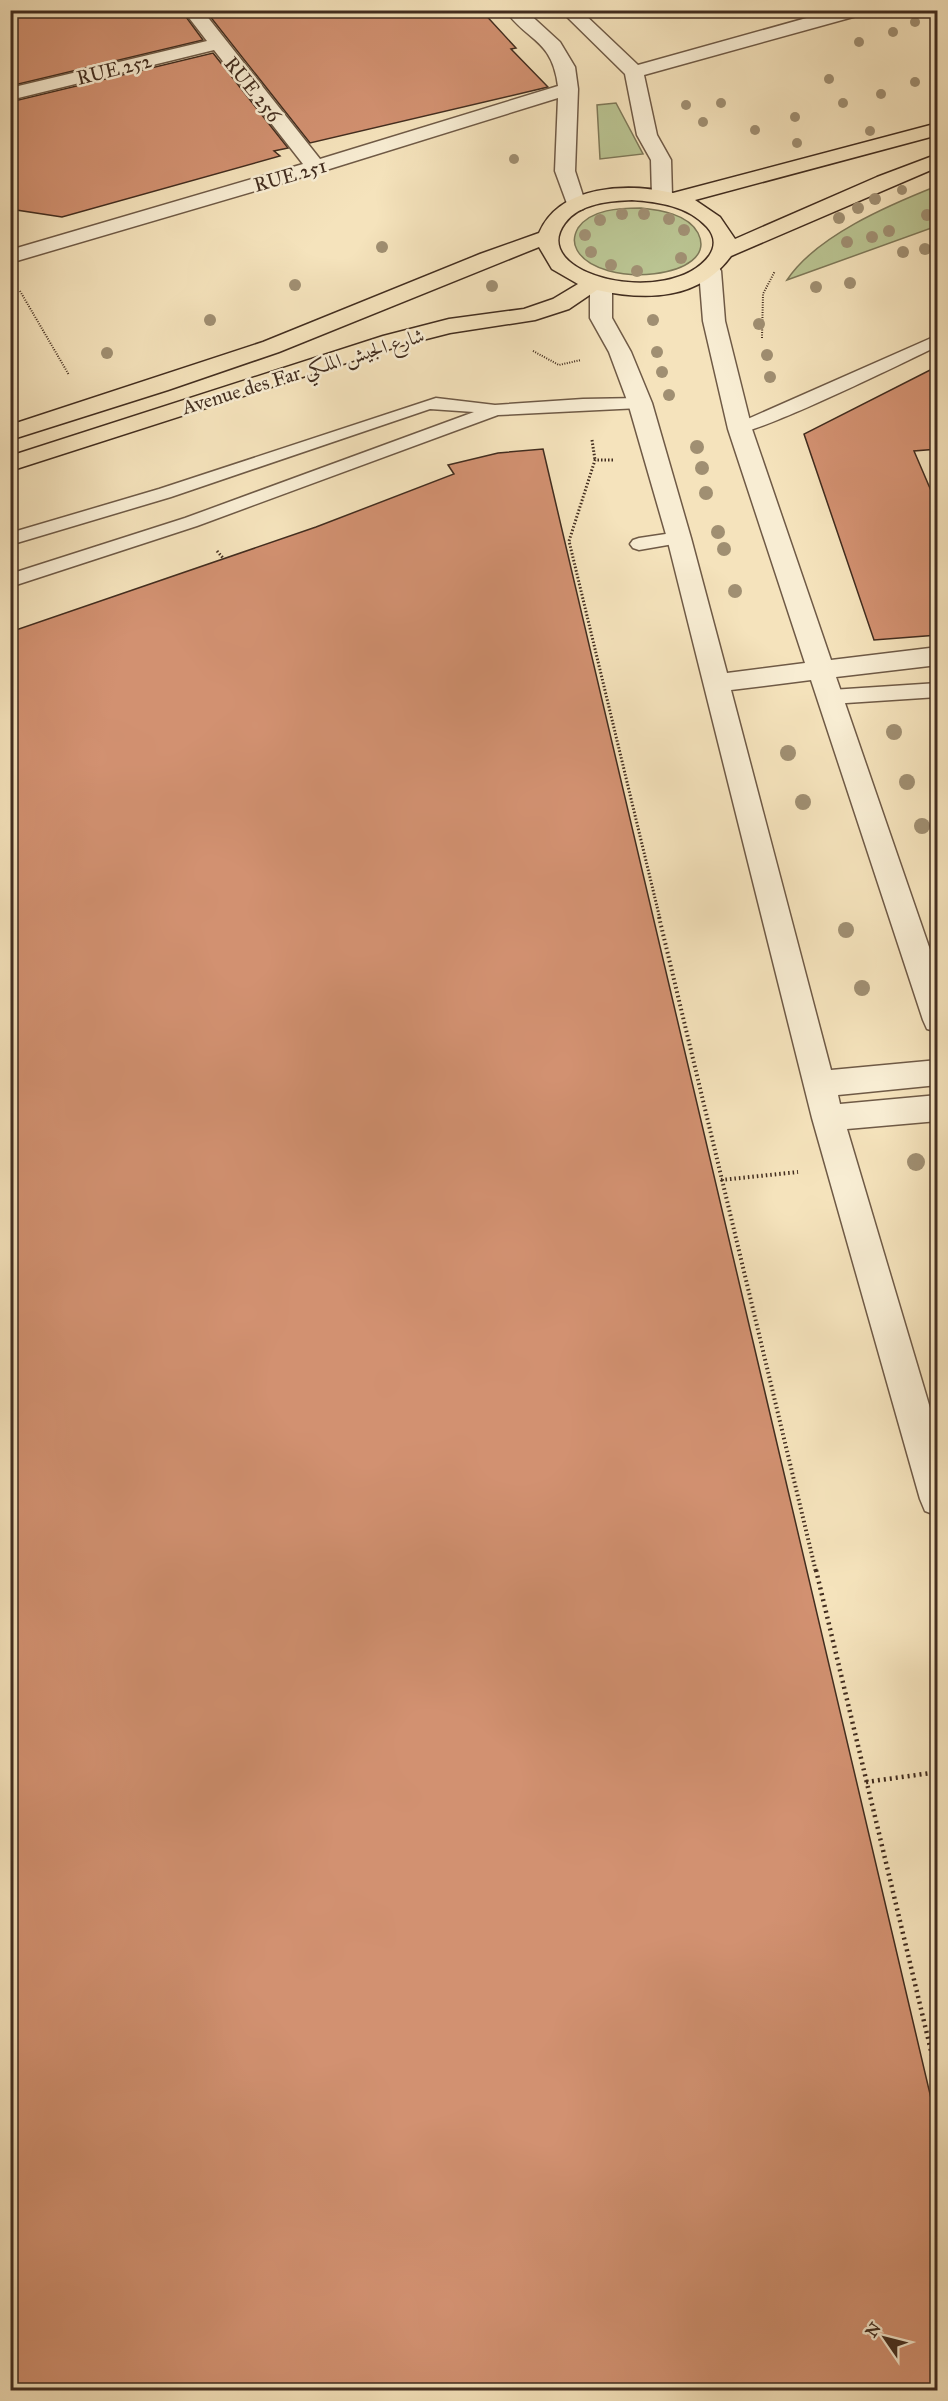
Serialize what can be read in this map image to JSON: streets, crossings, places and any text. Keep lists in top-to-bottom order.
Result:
{
  "streets": {
    "main road": ["Avenue des Far شارع الجيش الملكي"],
    "street": ["RUE 252", "RUE 256", "RUE 251"]
  },
  "crossings": [
    ["RUE 252", "RUE 256"],
    ["RUE 256", "RUE 251"]
  ],
  "north": "top left"
}
